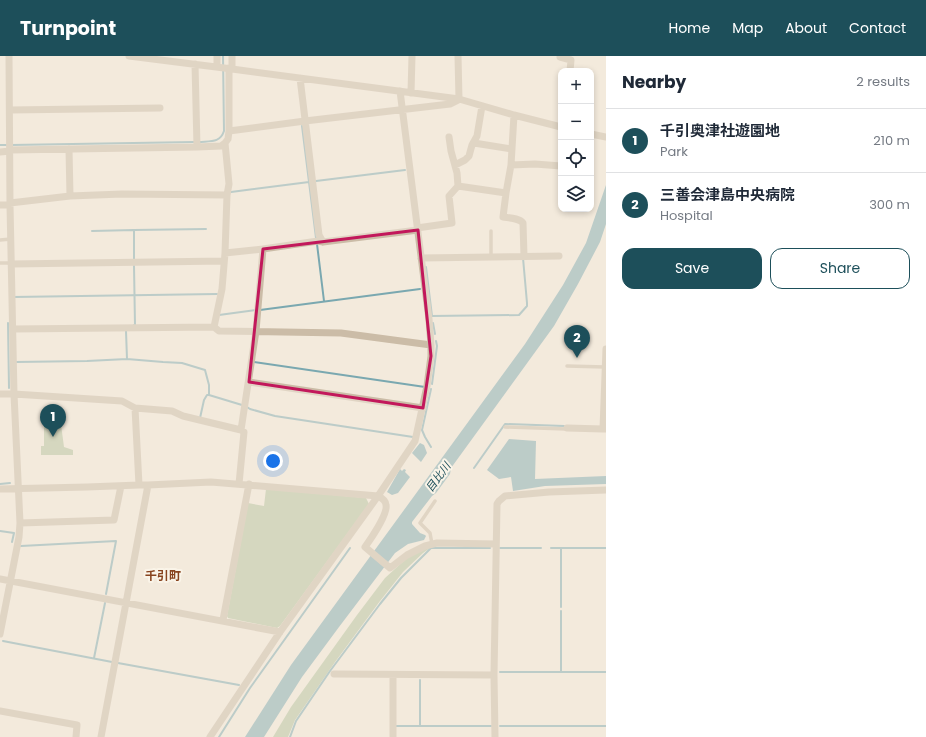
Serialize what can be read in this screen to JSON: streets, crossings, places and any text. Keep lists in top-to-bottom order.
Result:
{
  "districts": ["千引町"],
  "water": ["目比川"],
  "page": {
    "header": "Turnpoint",
    "nav": [
      "Home",
      "Map",
      "About",
      "Contact"
    ],
    "heading": ["Nearby", "2 results"],
    "map_buttons": ["+", "−"],
    "list": [
      {
        "mark": "1",
        "name": "千引奥津社遊園地",
        "note": "Park",
        "value": "210 m"
      },
      {
        "mark": "2",
        "name": "三善会津島中央病院",
        "note": "Hospital",
        "value": "300 m"
      }
    ],
    "buttons": ["Save", "Share"],
    "pins": ["2", "1"]
  }
}
